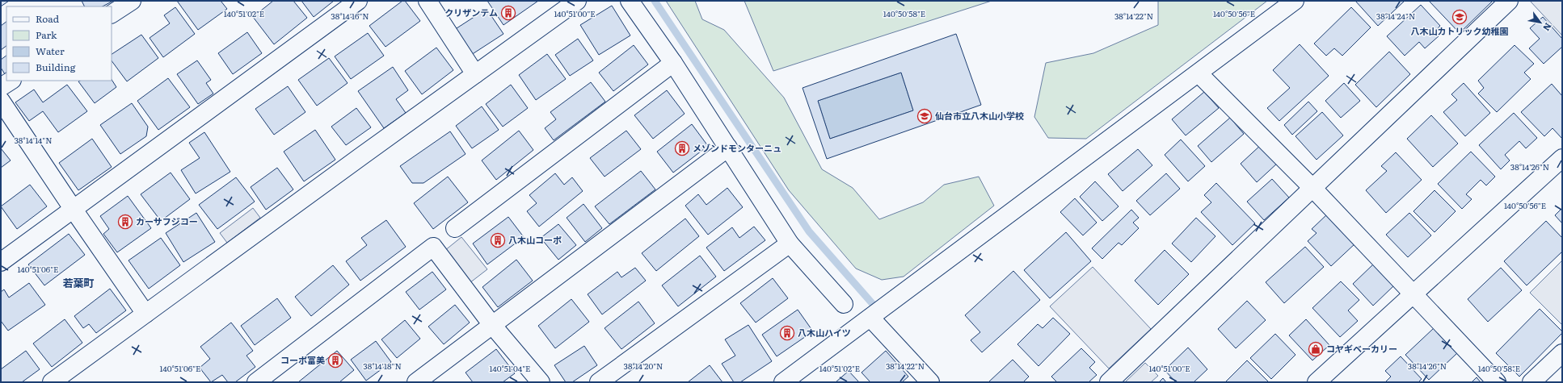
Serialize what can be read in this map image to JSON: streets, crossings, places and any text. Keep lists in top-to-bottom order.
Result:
{
  "districts": ["若葉町"],
  "places": {
    "building": [
      "クリザンテム",
      "メゾンドモンターニュ",
      "カーサフジコー",
      "八木山コーポ",
      "八木山ハイツ",
      "コーポ富美"
    ],
    "school or university": ["八木山カトリック幼稚園", "仙台市立八木山小学校"],
    "shop": ["コヤギベーカリー"]
  },
  "legend": [
    "Road",
    "Park",
    "Water",
    "Building"
  ],
  "north": "bottom right",
  "coordinates": [
    "140°51'02\"E",
    "140°51'00\"E",
    "140°50'58\"E",
    "140°50'56\"E",
    "38°14'16\"N",
    "38°14'22\"N",
    "38°14'24\"N",
    "38°14'14\"N",
    "38°14'26\"N",
    "140°51'06\"E",
    "38°14'18\"N",
    "38°14'20\"N",
    "140°51'04\"E"
  ]
}
